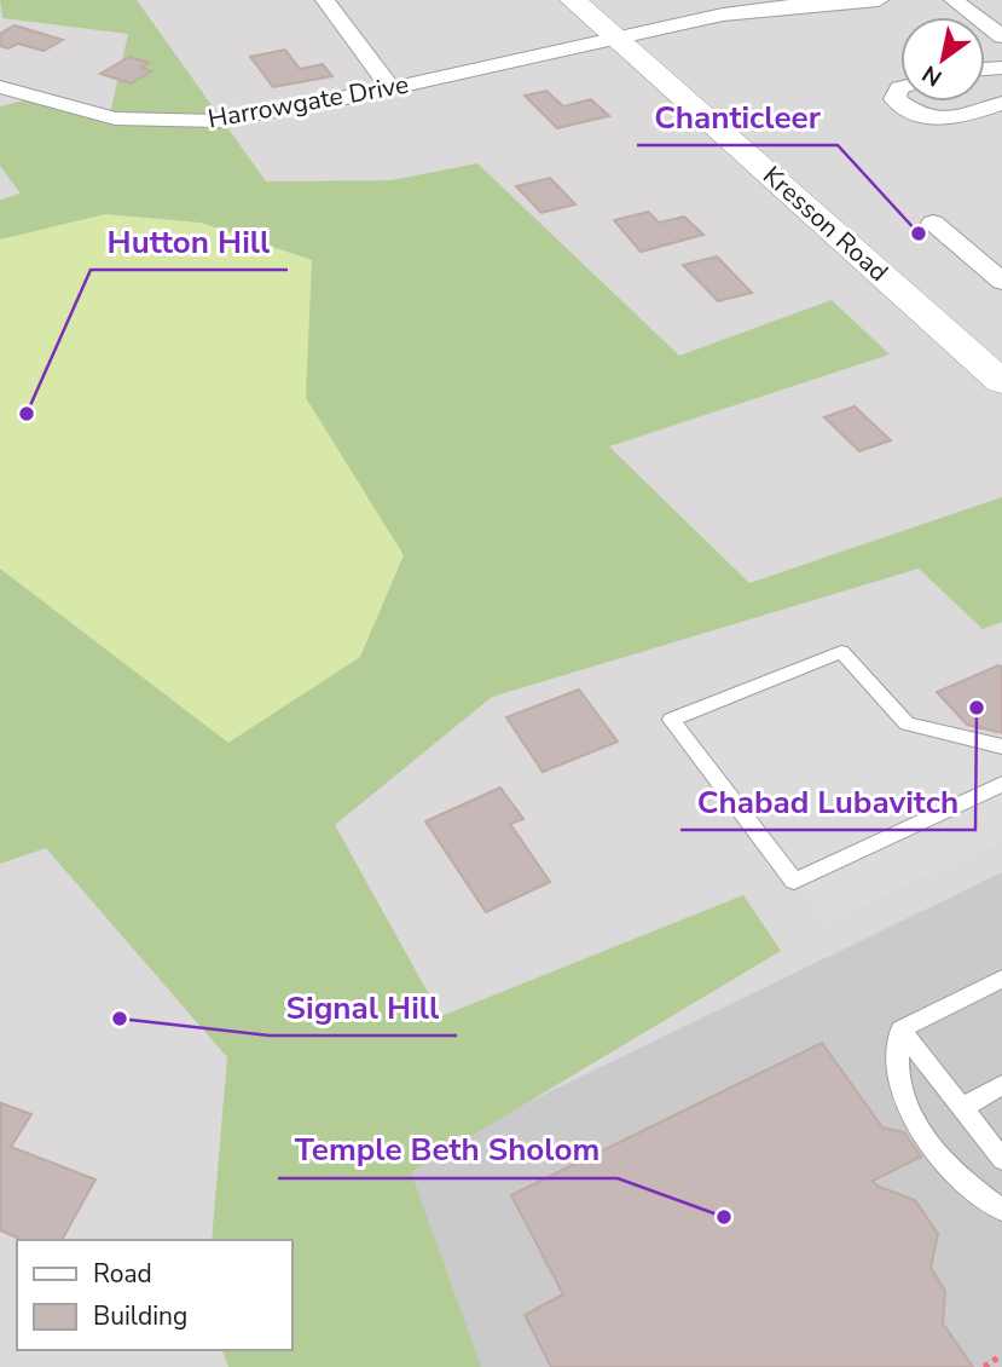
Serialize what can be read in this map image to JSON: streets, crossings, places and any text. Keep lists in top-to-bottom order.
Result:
{
  "streets": {
    "street": ["Harrowgate Drive", "Kresson Road"]
  },
  "crossings": [
    ["Harrowgate Drive", "Kresson Road"]
  ],
  "places": [
    "Chanticleer",
    "Hutton Hill",
    "Chabad Lubavitch",
    "Signal Hill",
    "Temple Beth Sholom"
  ],
  "legend": ["Road", "Building"],
  "north": "bottom left"
}
